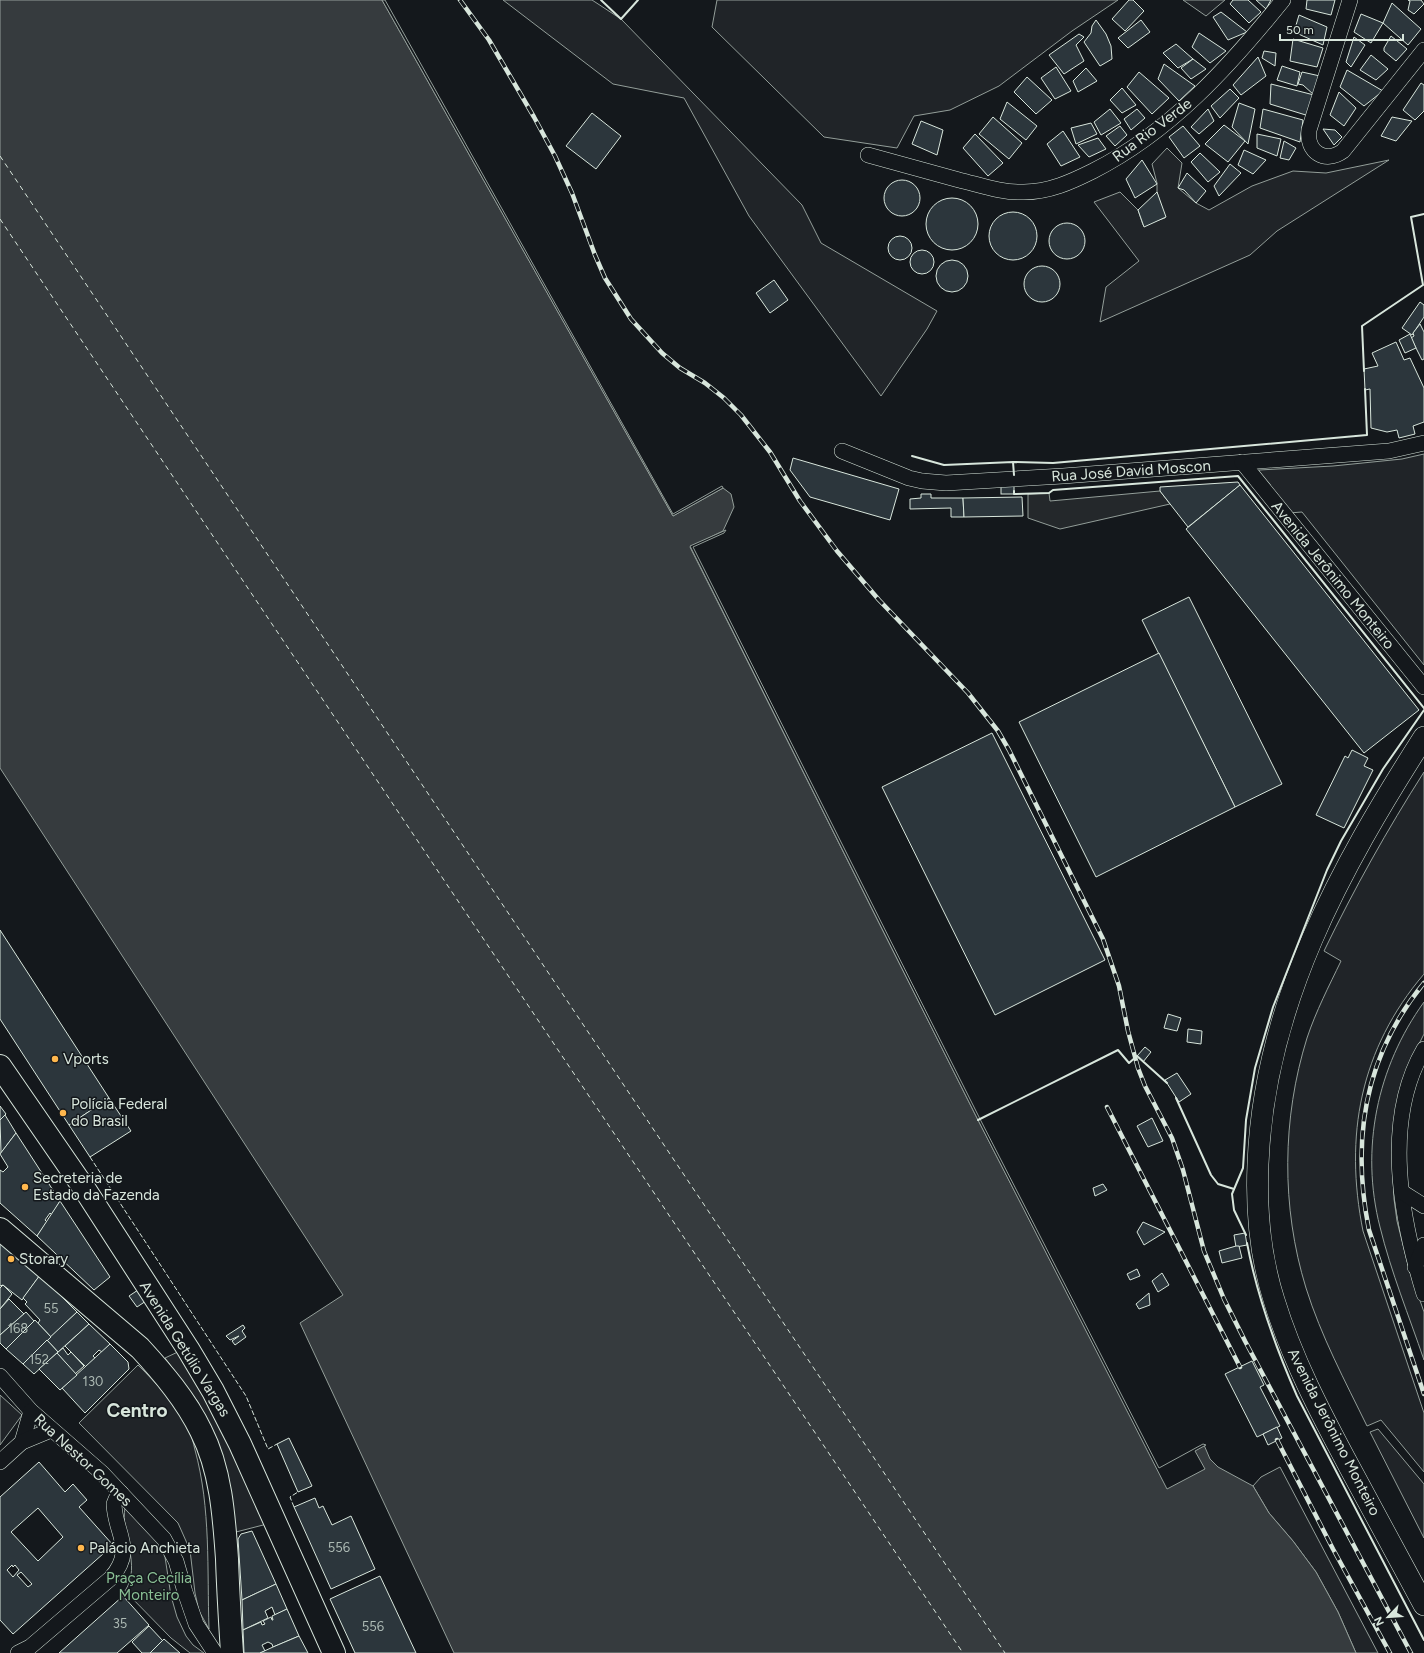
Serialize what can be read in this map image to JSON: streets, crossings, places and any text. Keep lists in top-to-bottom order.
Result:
{
  "streets": {
    "main road": ["Avenida Getúlio Vargas"],
    "street": [
      "Rua Rio Verde",
      "Rua José David Moscon",
      "Avenida Jerônimo Monteiro",
      "Rua Nestor Gomes"
    ]
  },
  "crossings": [
    ["Rua José David Moscon", "Avenida Jerônimo Monteiro"]
  ],
  "districts": ["Centro"],
  "parks": ["Praça Cecília Monteiro"],
  "places": [
    "Vports",
    "Polícia Federal do Brasil",
    "Secreteria de Estado da Fazenda",
    "Storary",
    "Palácio Anchieta"
  ],
  "house_numbers": [
    "55",
    "168",
    "152",
    "130",
    "556",
    "35",
    "556"
  ],
  "scale_bar": "50 m",
  "north": "bottom left"
}
